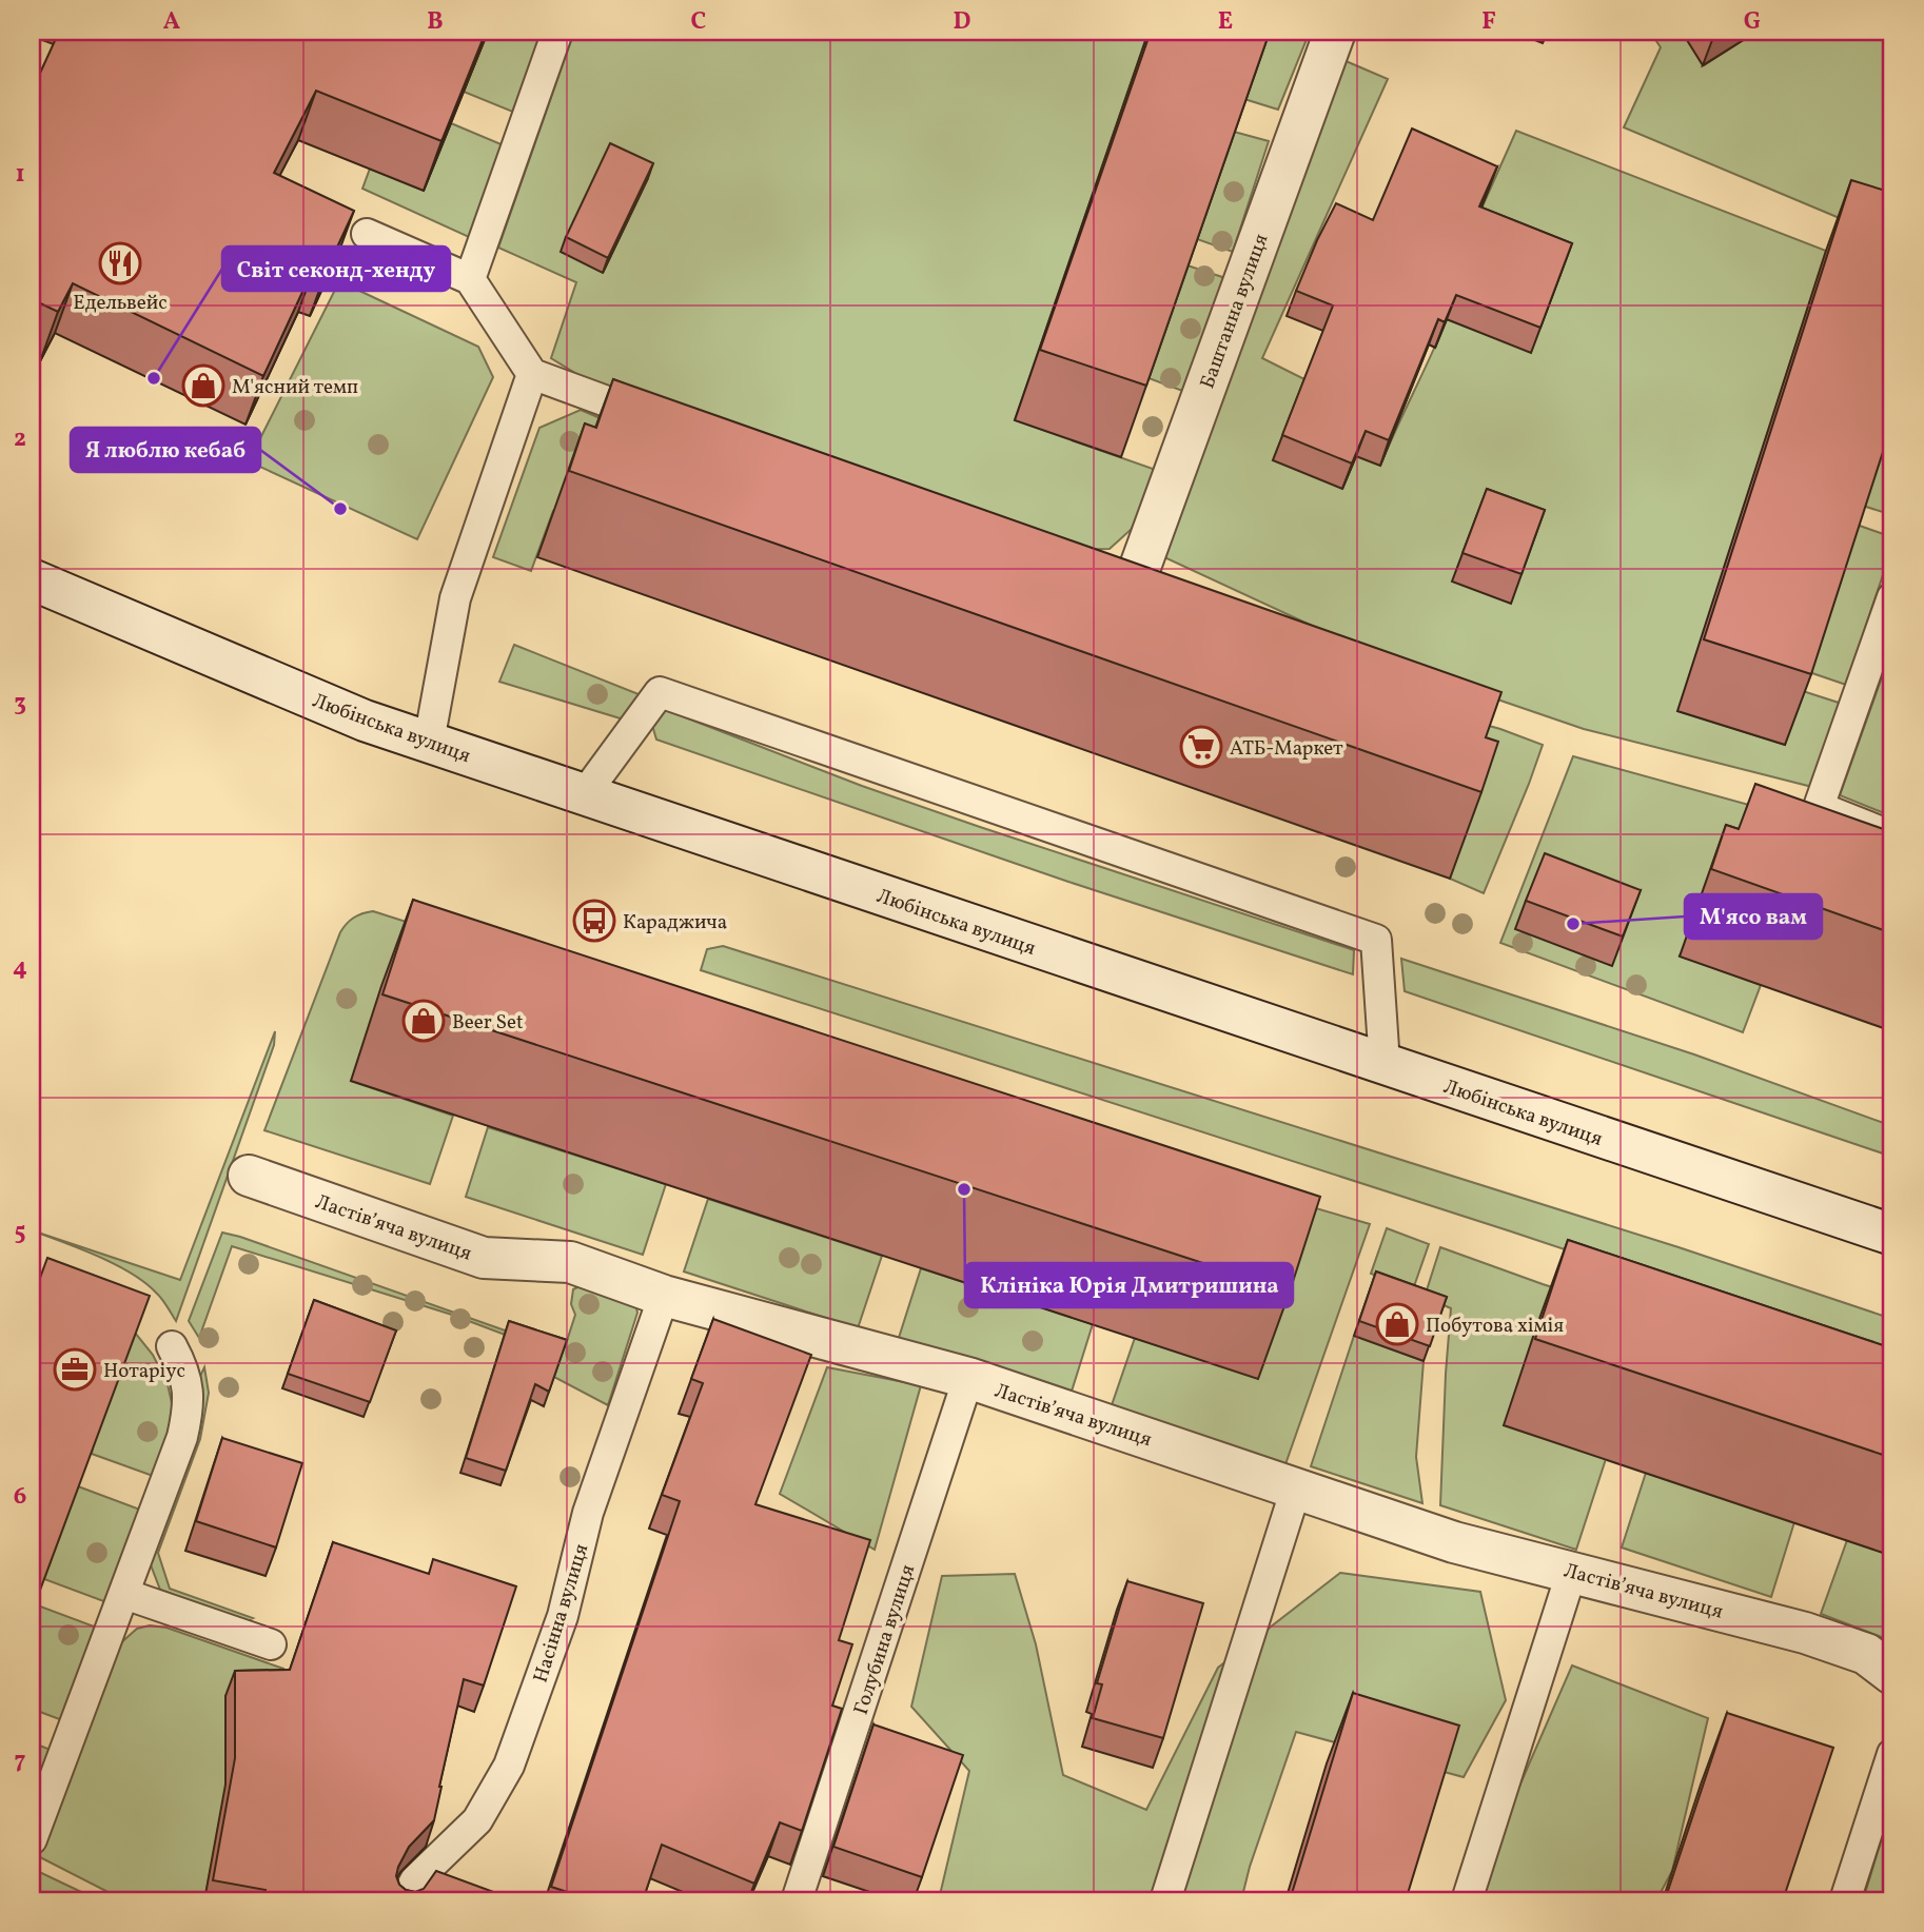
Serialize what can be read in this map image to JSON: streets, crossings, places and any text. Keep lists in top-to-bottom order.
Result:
{
  "streets": {
    "street": ["Баштанна вулиця", "Любінська вулиця", "Ластівʼяча вулиця"],
    "lane": ["Насінна вулиця", "Голубина вулиця"]
  },
  "crossings": [
    ["Ластівʼяча вулиця", "Насінна вулиця"],
    ["Ластівʼяча вулиця", "Голубина вулиця"]
  ],
  "places": {
    "restaurant": ["Едельвейс"],
    "other": [
      "Світ секонд-хенду",
      "Я люблю кебаб",
      "М'ясо вам",
      "Клініка Юрія Дмитришина"
    ],
    "shop": ["М'ясний темп", "Beer Set", "Побутова хімія"],
    "supermarket": ["АТБ-Маркет"],
    "bus stop": ["Караджича"],
    "office": ["Нотаріус"]
  },
  "grid": {
    "columns": [
      "A",
      "B",
      "C",
      "D",
      "E",
      "F",
      "G"
    ],
    "rows": [
      "1",
      "2",
      "3",
      "4",
      "5",
      "6",
      "7"
    ]
  }
}
